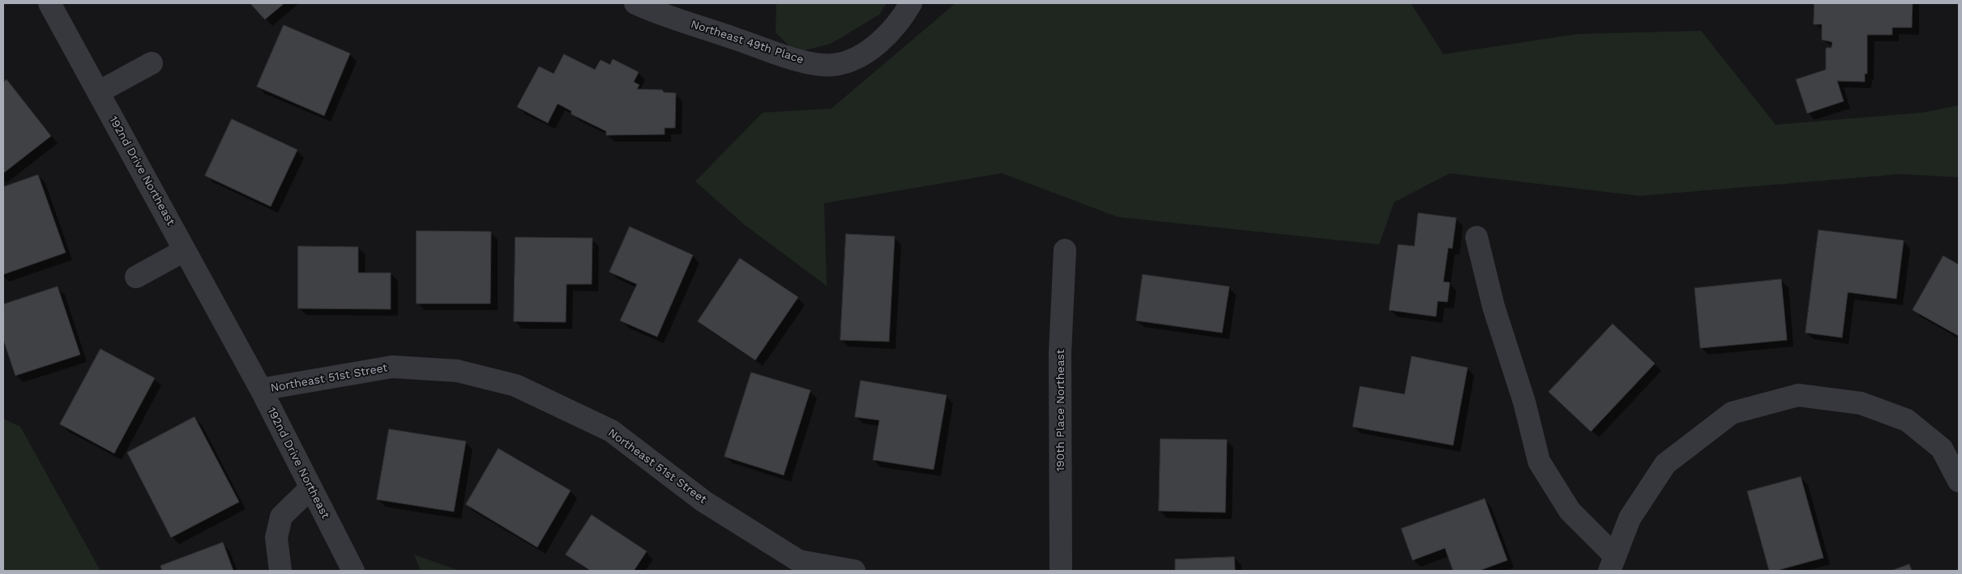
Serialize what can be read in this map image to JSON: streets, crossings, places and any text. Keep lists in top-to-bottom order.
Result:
{
  "streets": {
    "street": [
      "Northeast 49th Place",
      "192nd Drive Northeast",
      "Northeast 51st Street",
      "190th Place Northeast"
    ]
  },
  "crossings": [
    ["192nd Drive Northeast", "Northeast 51st Street"]
  ]
}
